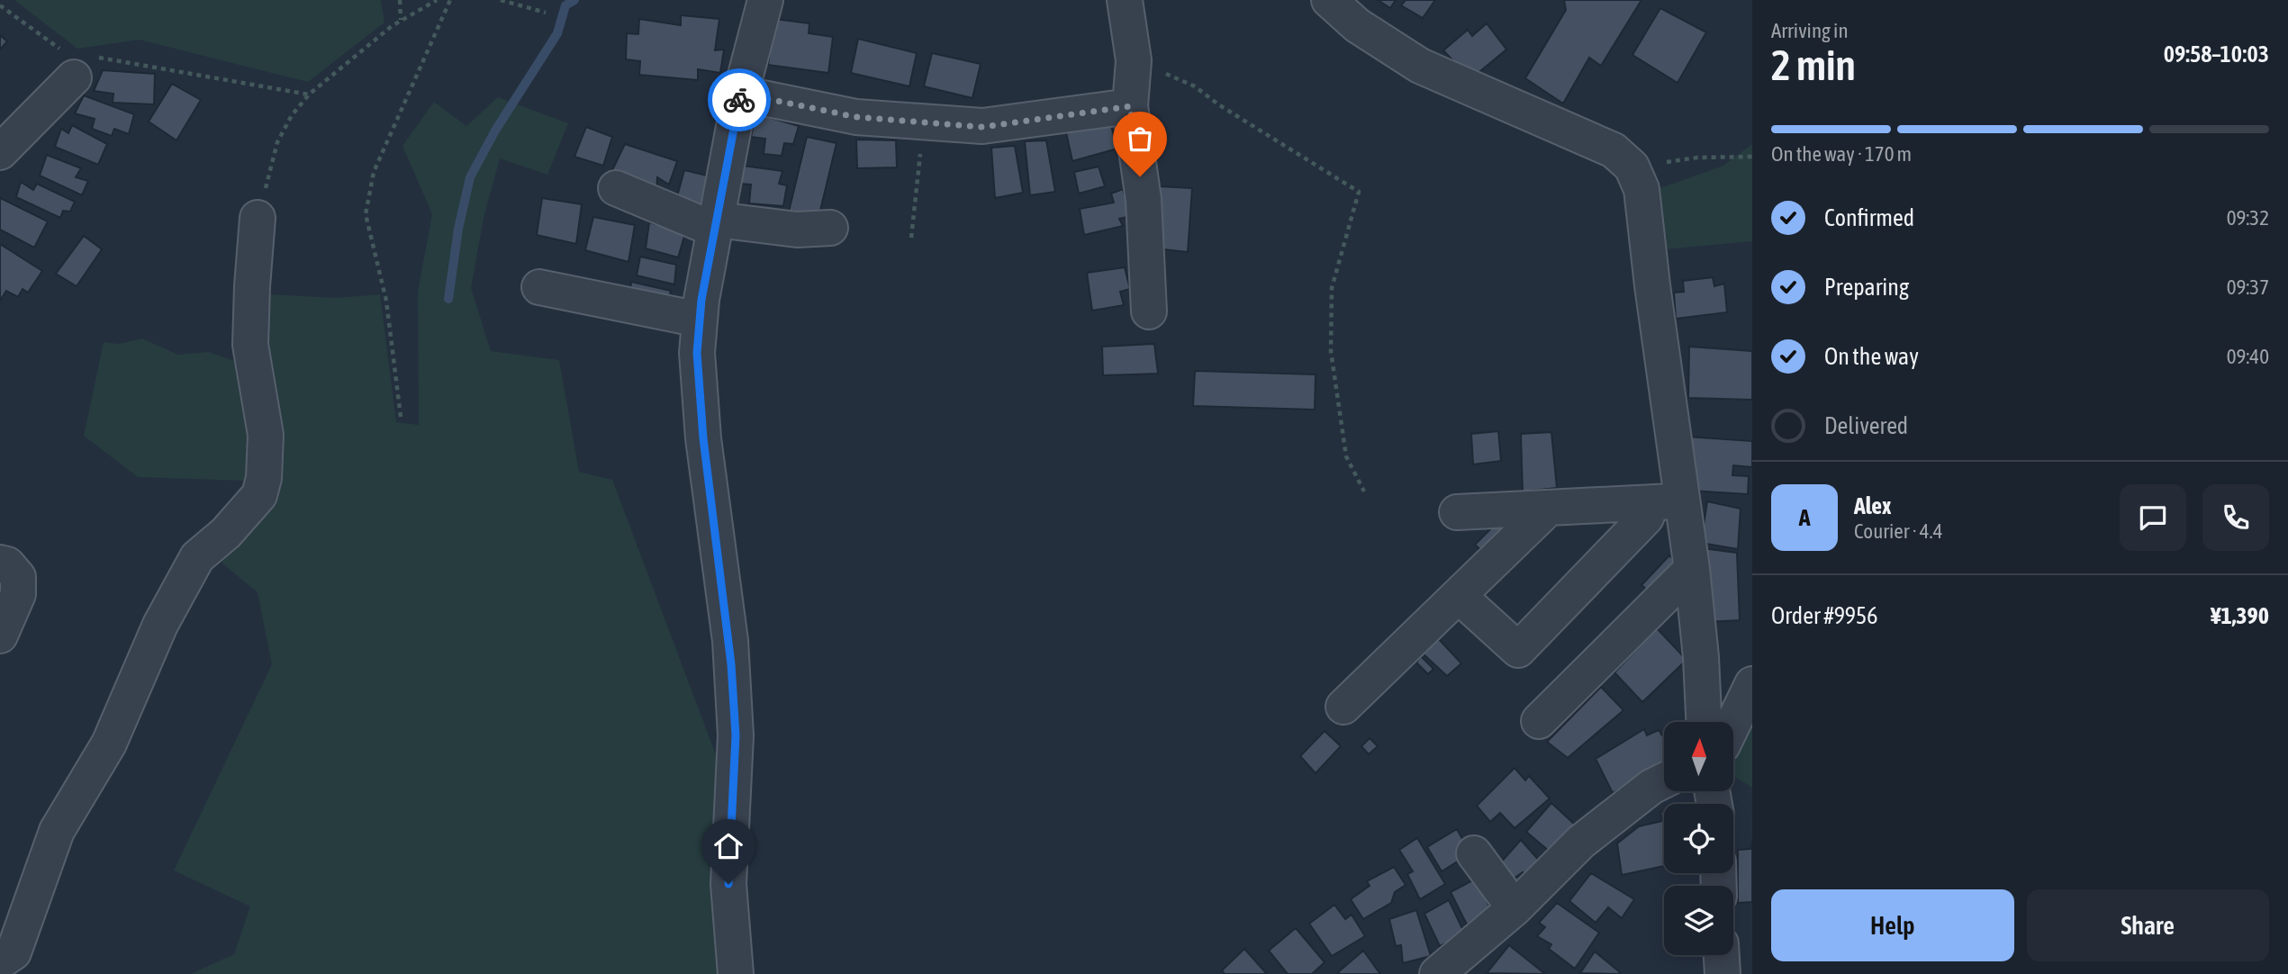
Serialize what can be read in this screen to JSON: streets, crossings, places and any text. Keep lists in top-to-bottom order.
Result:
{
  "north": "top",
  "page": {
    "heading": ["2 min", "Arriving in", "09:58–10:03"],
    "panel": [
      "Alex",
      "Courier · 4.4",
      "Order #9956",
      "¥1,390"
    ],
    "bar": "On the way · 170 m",
    "list": [
      ["Confirmed", "09:32"],
      ["Preparing", "09:37"],
      ["On the way", "09:40"],
      "Delivered"
    ],
    "round": "A",
    "buttons": ["Help", "Share"]
  }
}
